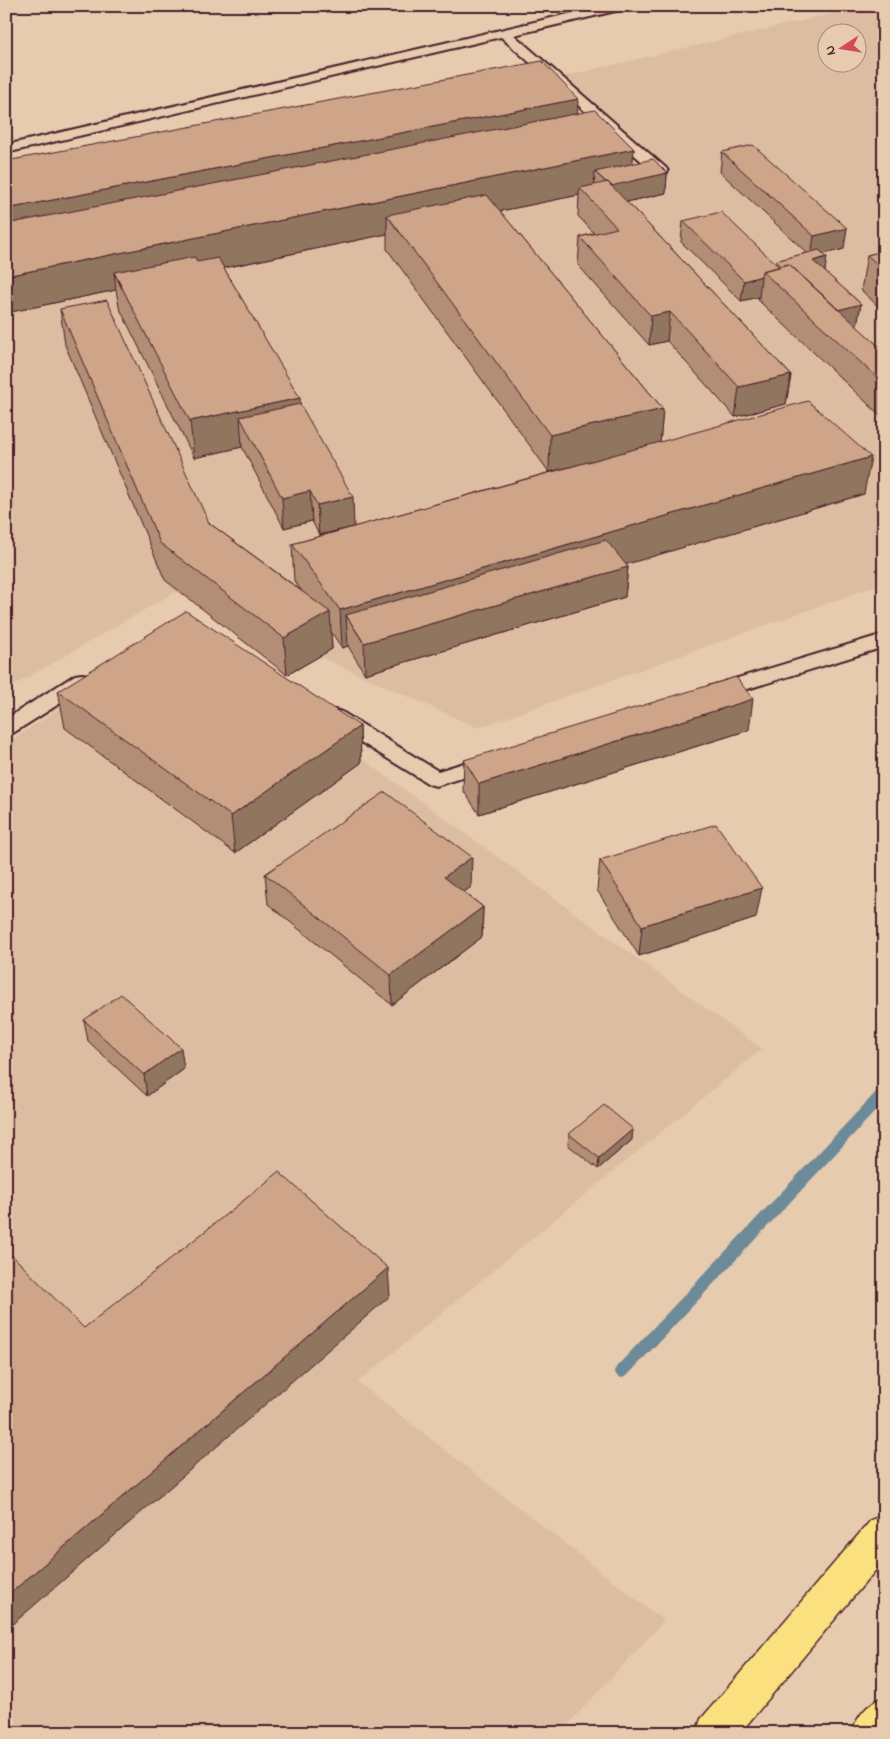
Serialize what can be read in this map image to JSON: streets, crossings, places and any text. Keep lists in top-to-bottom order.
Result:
{
  "north": "left"
}
